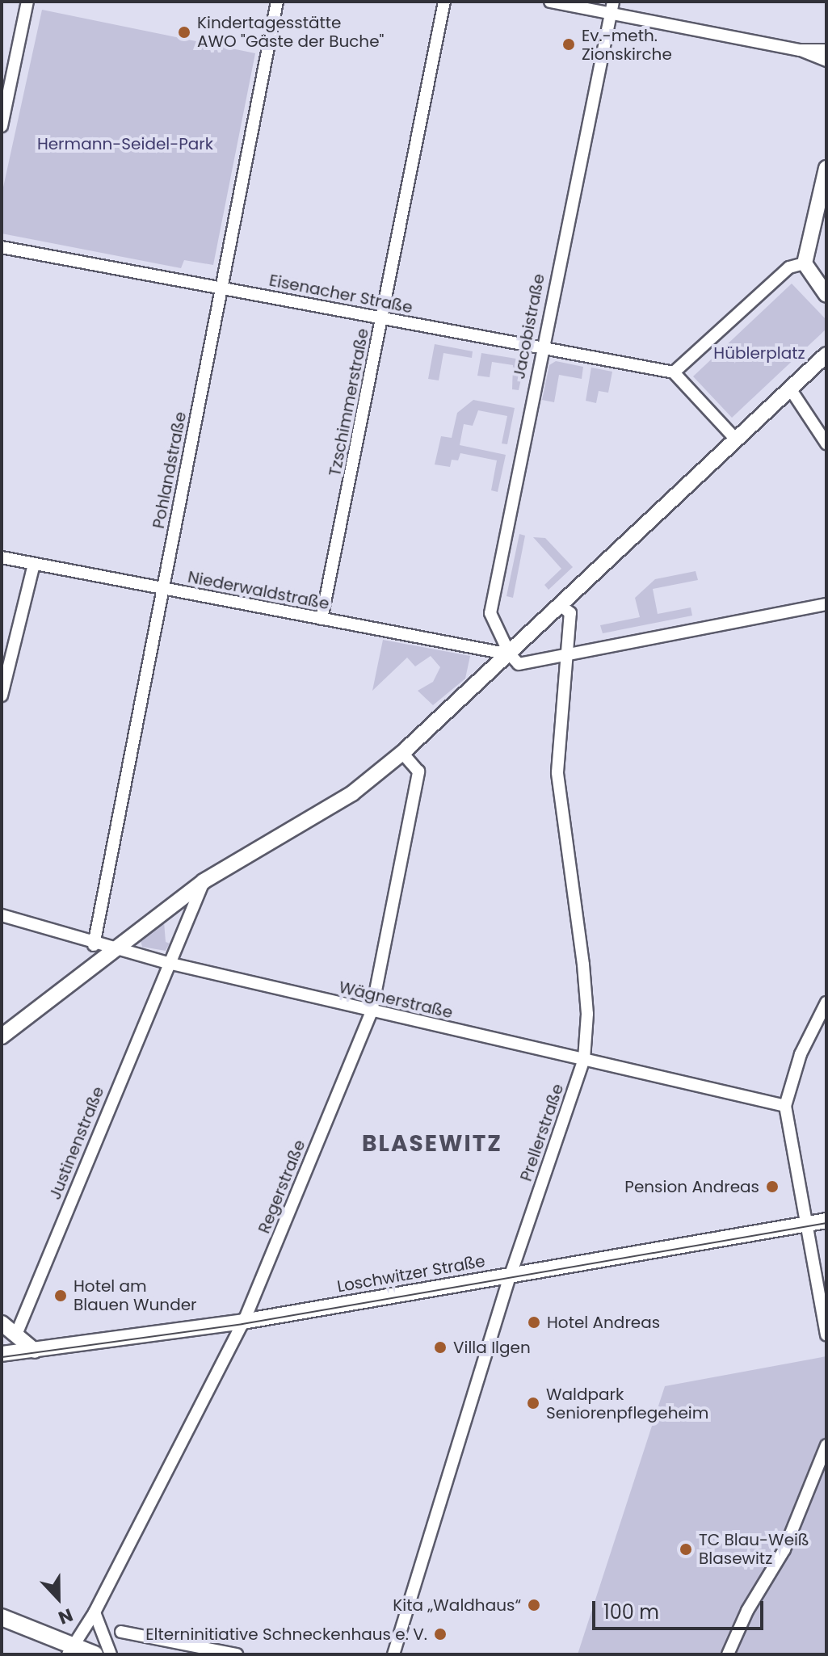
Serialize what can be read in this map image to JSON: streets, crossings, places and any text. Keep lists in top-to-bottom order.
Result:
{
  "streets": {
    "street": [
      "Eisenacher Straße",
      "Jacobistraße",
      "Tzschimmerstraße",
      "Pohlandstraße",
      "Niederwaldstraße",
      "Wägnerstraße",
      "Prellerstraße",
      "Justinenstraße",
      "Regerstraße",
      "Loschwitzer Straße"
    ]
  },
  "crossings": [
    ["Eisenacher Straße", "Jacobistraße"],
    ["Eisenacher Straße", "Tzschimmerstraße"],
    ["Eisenacher Straße", "Pohlandstraße"],
    ["Jacobistraße", "Niederwaldstraße"],
    ["Tzschimmerstraße", "Niederwaldstraße"],
    ["Pohlandstraße", "Niederwaldstraße"],
    ["Pohlandstraße", "Wägnerstraße"],
    ["Niederwaldstraße", "Prellerstraße"],
    ["Wägnerstraße", "Prellerstraße"],
    ["Wägnerstraße", "Justinenstraße"],
    ["Wägnerstraße", "Regerstraße"],
    ["Prellerstraße", "Loschwitzer Straße"],
    ["Regerstraße", "Loschwitzer Straße"]
  ],
  "districts": ["BLASEWITZ"],
  "parks": ["Hermann-Seidel-Park", "Hüblerplatz"],
  "places": [
    "Kindertagesstätte AWO \"Gäste der Buche\"",
    "Ev.-meth. Zionskirche",
    "Pension Andreas",
    "Hotel am Blauen Wunder",
    "Hotel Andreas",
    "Villa Ilgen",
    "Waldpark Seniorenpflegeheim",
    "TC Blau-Weiß Blasewitz",
    "Kita „Waldhaus“",
    "Elterninitiative Schneckenhaus e. V."
  ],
  "scale_bar": "100 m",
  "north": "bottom"
}
